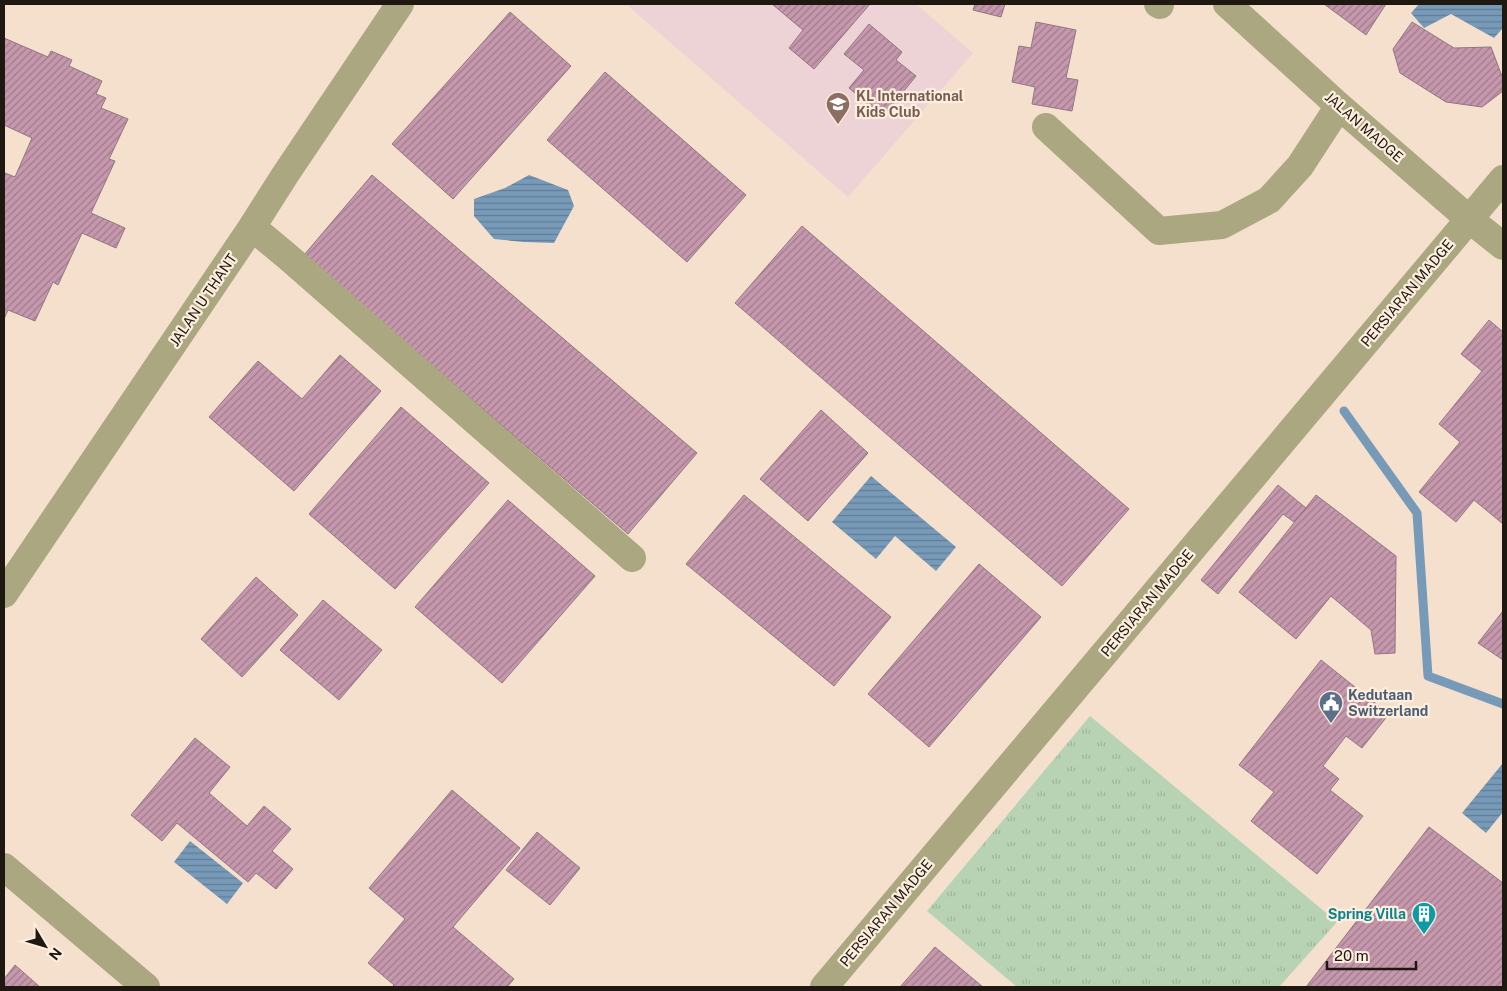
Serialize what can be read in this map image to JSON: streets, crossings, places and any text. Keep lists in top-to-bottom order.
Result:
{
  "streets": {
    "street": ["JALAN MADGE", "PERSIARAN MADGE", "JALAN U THANT"]
  },
  "crossings": [
    ["JALAN MADGE", "PERSIARAN MADGE"]
  ],
  "places": {
    "school or university": ["KL International Kids Club"],
    "public building": ["Kedutaan Switzerland"],
    "building": ["Spring Villa"]
  },
  "scale_bar": "20 m",
  "north": "bottom right"
}
